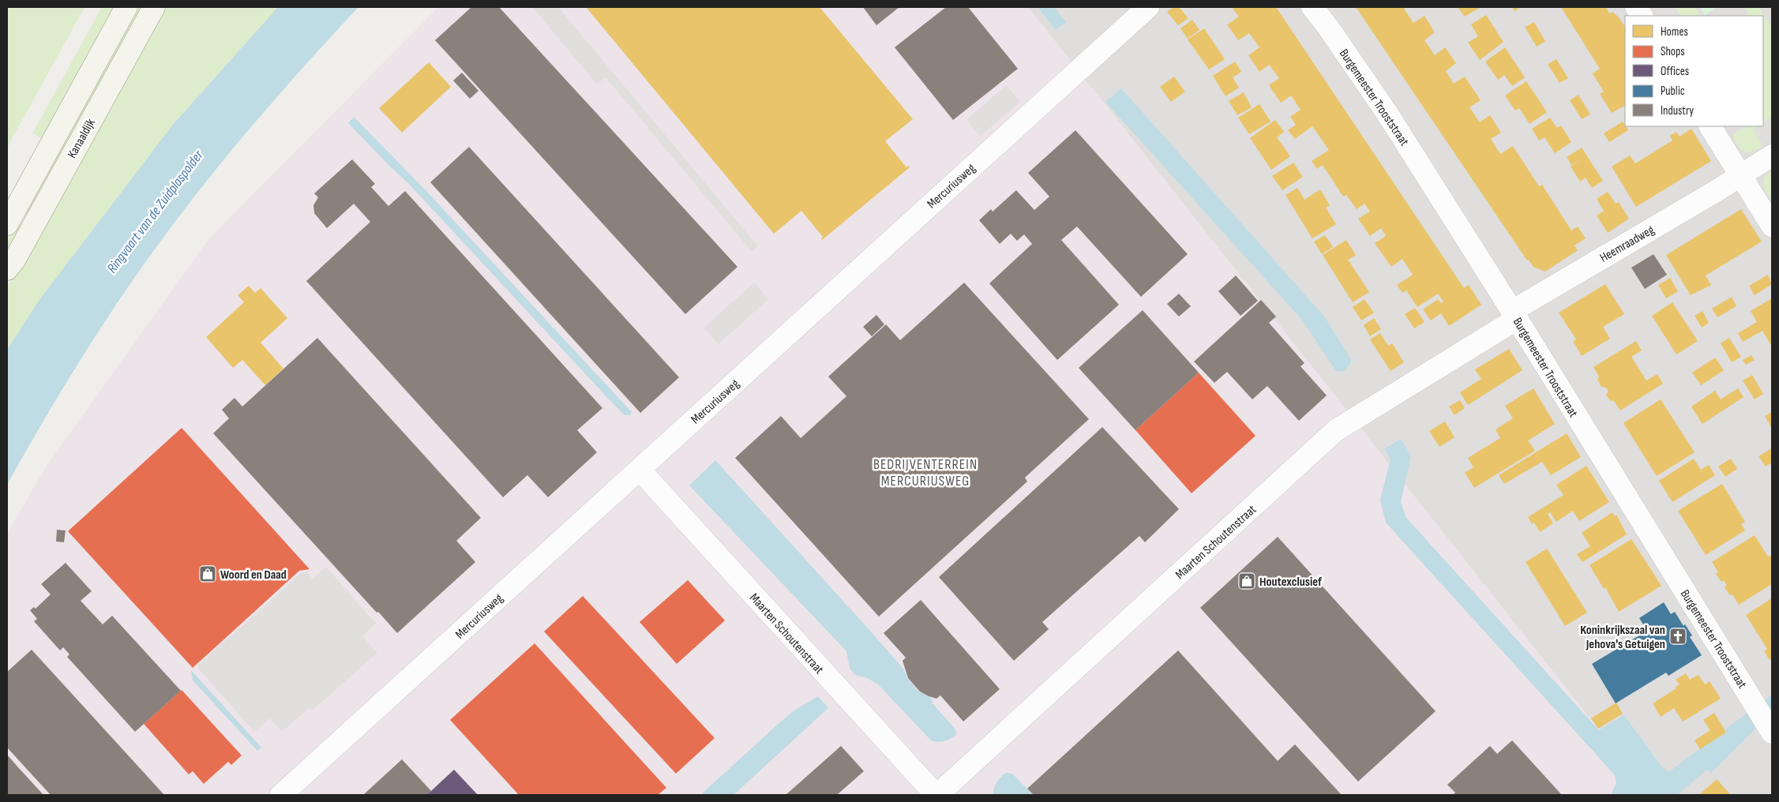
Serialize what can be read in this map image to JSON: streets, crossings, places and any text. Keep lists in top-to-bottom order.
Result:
{
  "streets": {
    "main road": ["Kanaaldijk"],
    "street": [
      "Burgemeester Trooststraat",
      "Mercuriusweg",
      "Heemraadweg",
      "Maarten Schoutenstraat"
    ]
  },
  "crossings": [
    ["Burgemeester Trooststraat", "Heemraadweg"],
    ["Burgemeester Trooststraat", "Maarten Schoutenstraat"],
    ["Mercuriusweg", "Maarten Schoutenstraat"],
    ["Heemraadweg", "Maarten Schoutenstraat"]
  ],
  "districts": ["BEDRIJVENTERREIN MERCURIUSWEG"],
  "water": ["Ringvaart van de Zuidplaspolder"],
  "places": {
    "shop": ["Woord en Daad", "Houtexclusief"],
    "church": ["Koninkrijkszaal van Jehova's Getuigen"]
  },
  "legend": [
    "Homes",
    "Shops",
    "Offices",
    "Public",
    "Industry"
  ]
}
